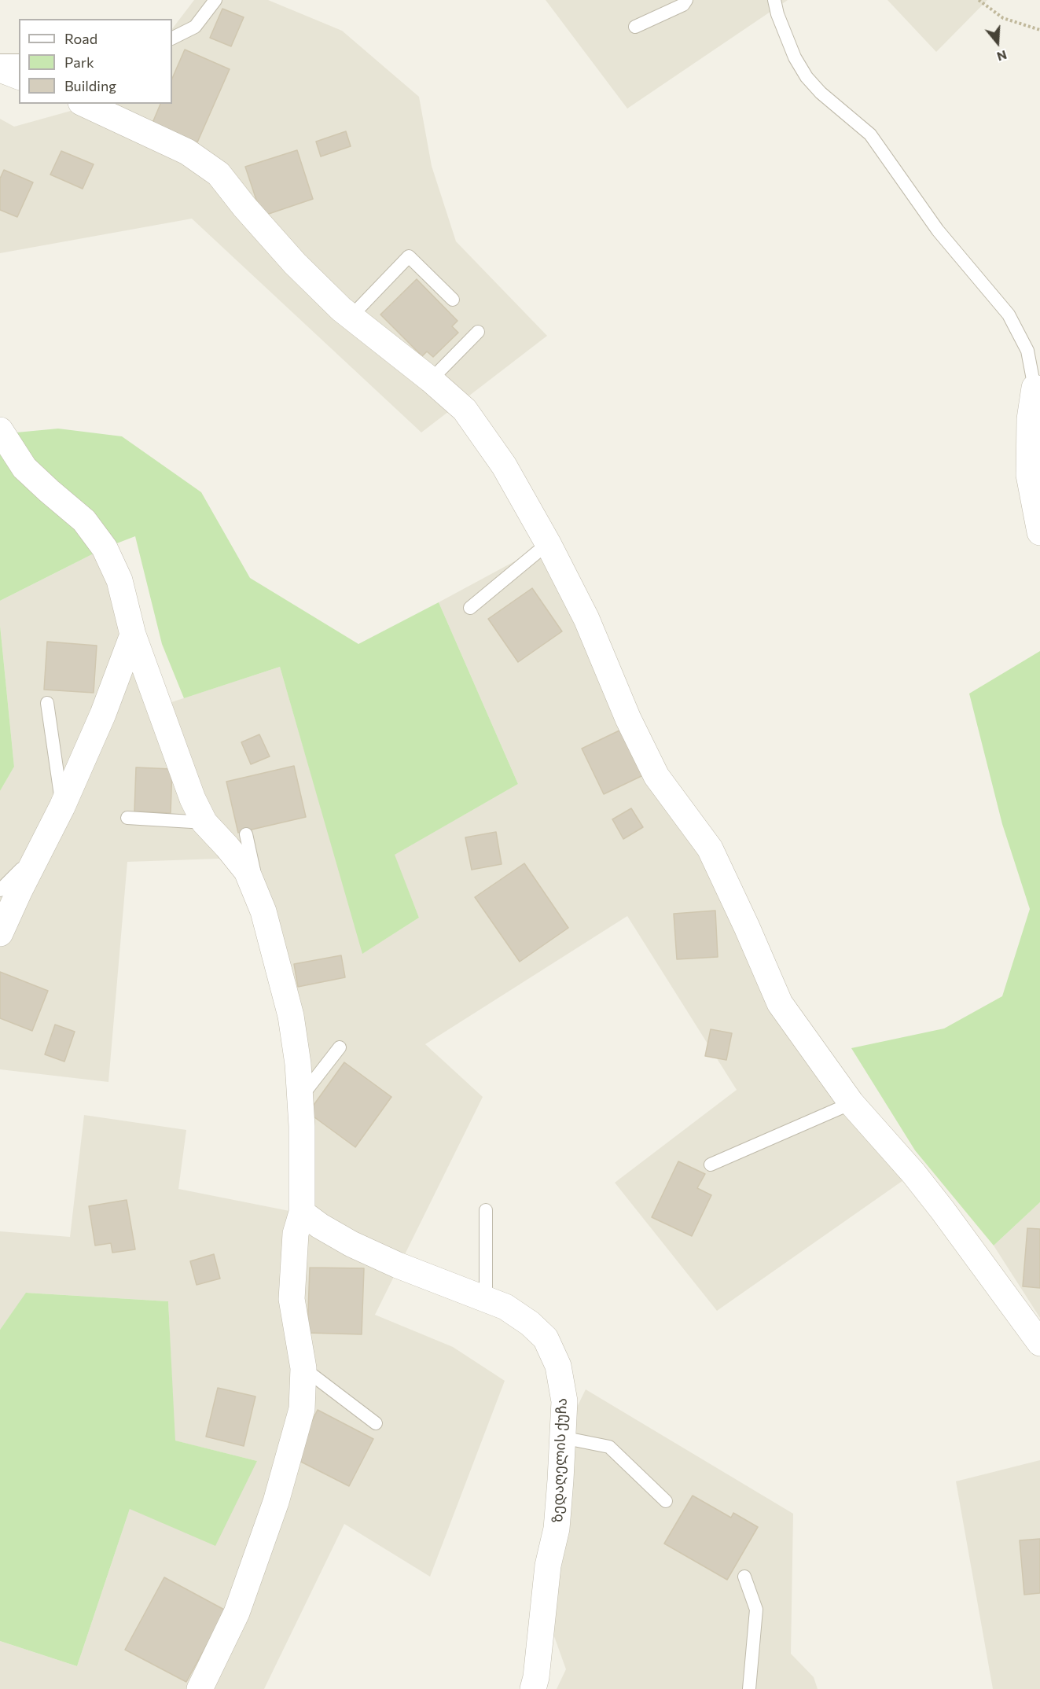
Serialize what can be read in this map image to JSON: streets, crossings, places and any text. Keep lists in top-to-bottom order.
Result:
{
  "streets": {
    "street": ["ზედაღელის ქუჩა"]
  },
  "legend": ["Road", "Park", "Building"],
  "north": "bottom"
}
